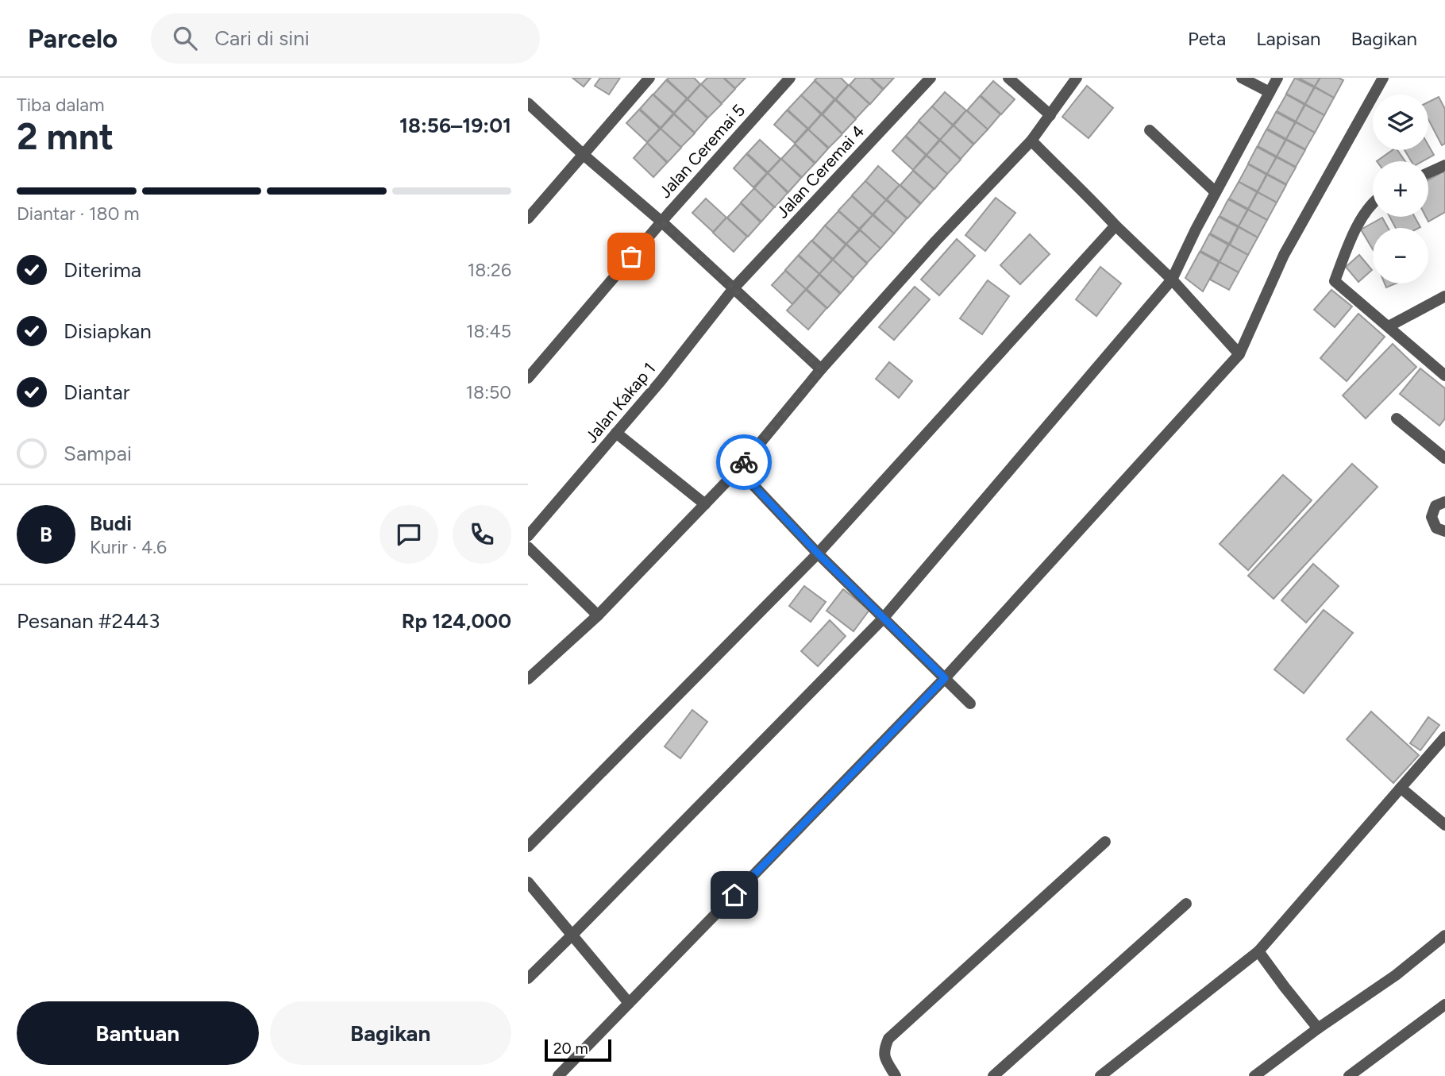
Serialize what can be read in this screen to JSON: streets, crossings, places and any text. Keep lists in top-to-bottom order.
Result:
{
  "streets": {
    "street": ["Jalan Ceremai 5", "Jalan Ceremai 4", "Jalan Kakap 1"]
  },
  "crossings": [
    ["Jalan Ceremai 4", "Jalan Kakap 1"]
  ],
  "scale_bar": "20 m",
  "page": {
    "header": "Parcelo",
    "search": "Cari di sini",
    "nav": ["Peta", "Lapisan", "Bagikan"],
    "heading": ["2 mnt", "Tiba dalam", "18:56–19:01"],
    "panel": [
      "Budi",
      "Kurir · 4.6",
      "Pesanan #2443",
      "Rp 124,000"
    ],
    "map_buttons": ["+", "−"],
    "bar": "Diantar · 180 m",
    "list": [
      ["Diterima", "18:26"],
      ["Disiapkan", "18:45"],
      ["Diantar", "18:50"],
      "Sampai"
    ],
    "round": "B",
    "buttons": ["Bantuan", "Bagikan"],
    "scale": "20 m"
  }
}
